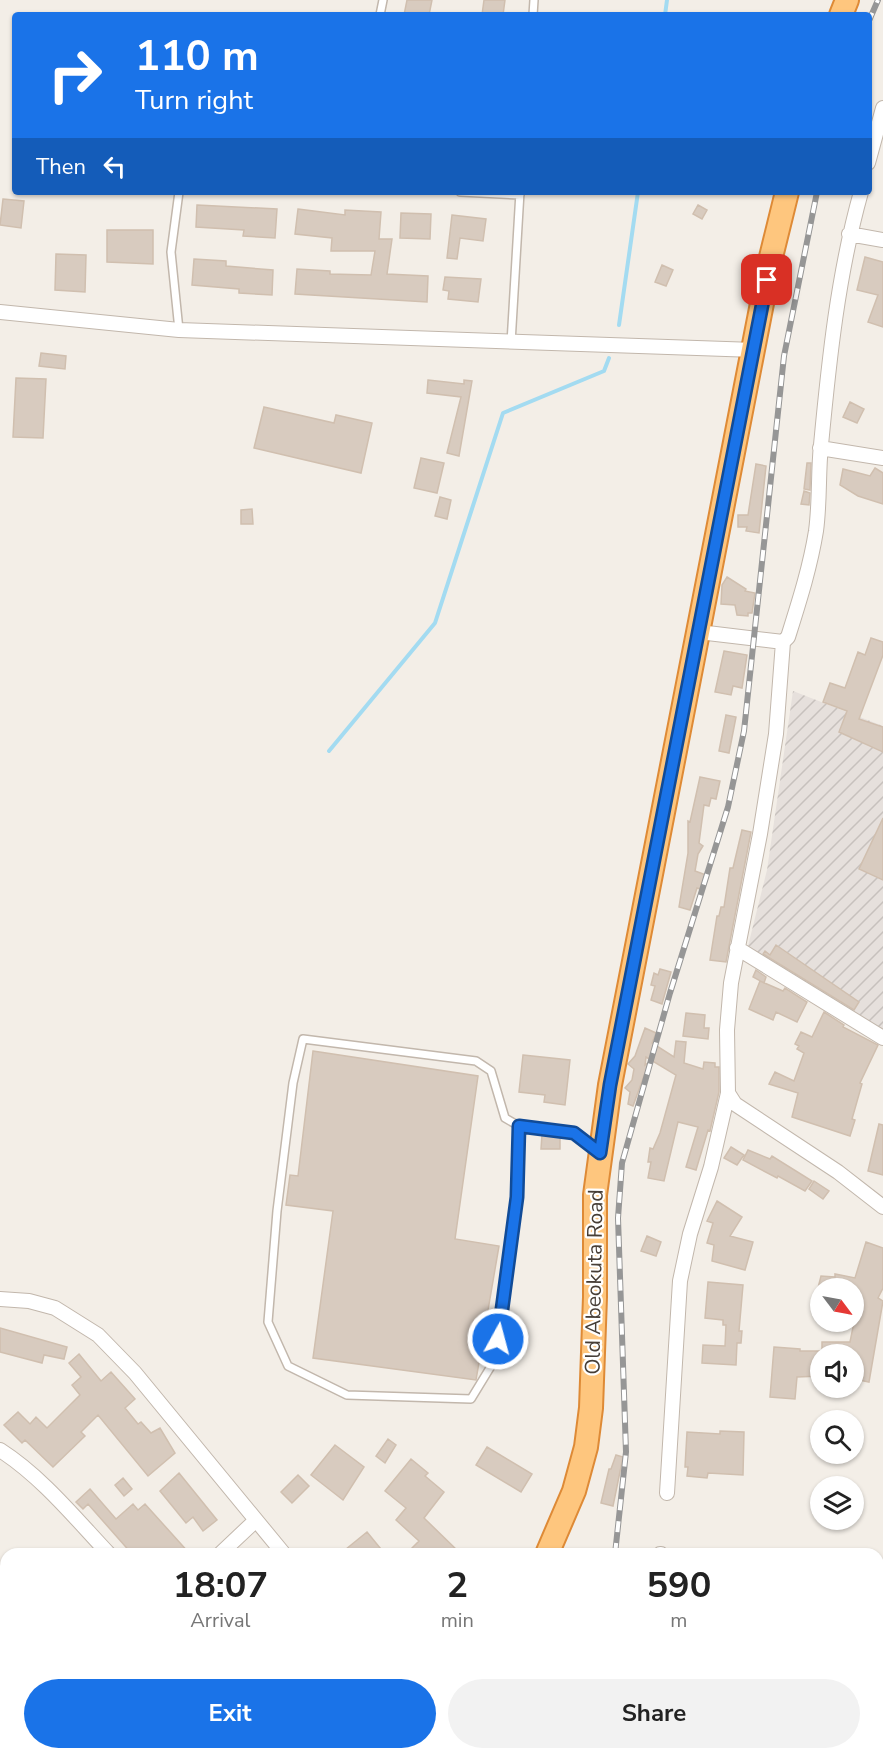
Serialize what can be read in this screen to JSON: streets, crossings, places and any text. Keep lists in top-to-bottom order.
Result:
{
  "streets": {
    "highway": ["Old Abeokuta Road"]
  },
  "north": "bottom right",
  "page": {
    "turn": ["110 m", "Turn right"],
    "then": "Then",
    "eta": [
      "18:07",
      "Arrival",
      "2",
      "min",
      "590",
      "m"
    ],
    "buttons": ["Exit", "Share"]
  }
}
